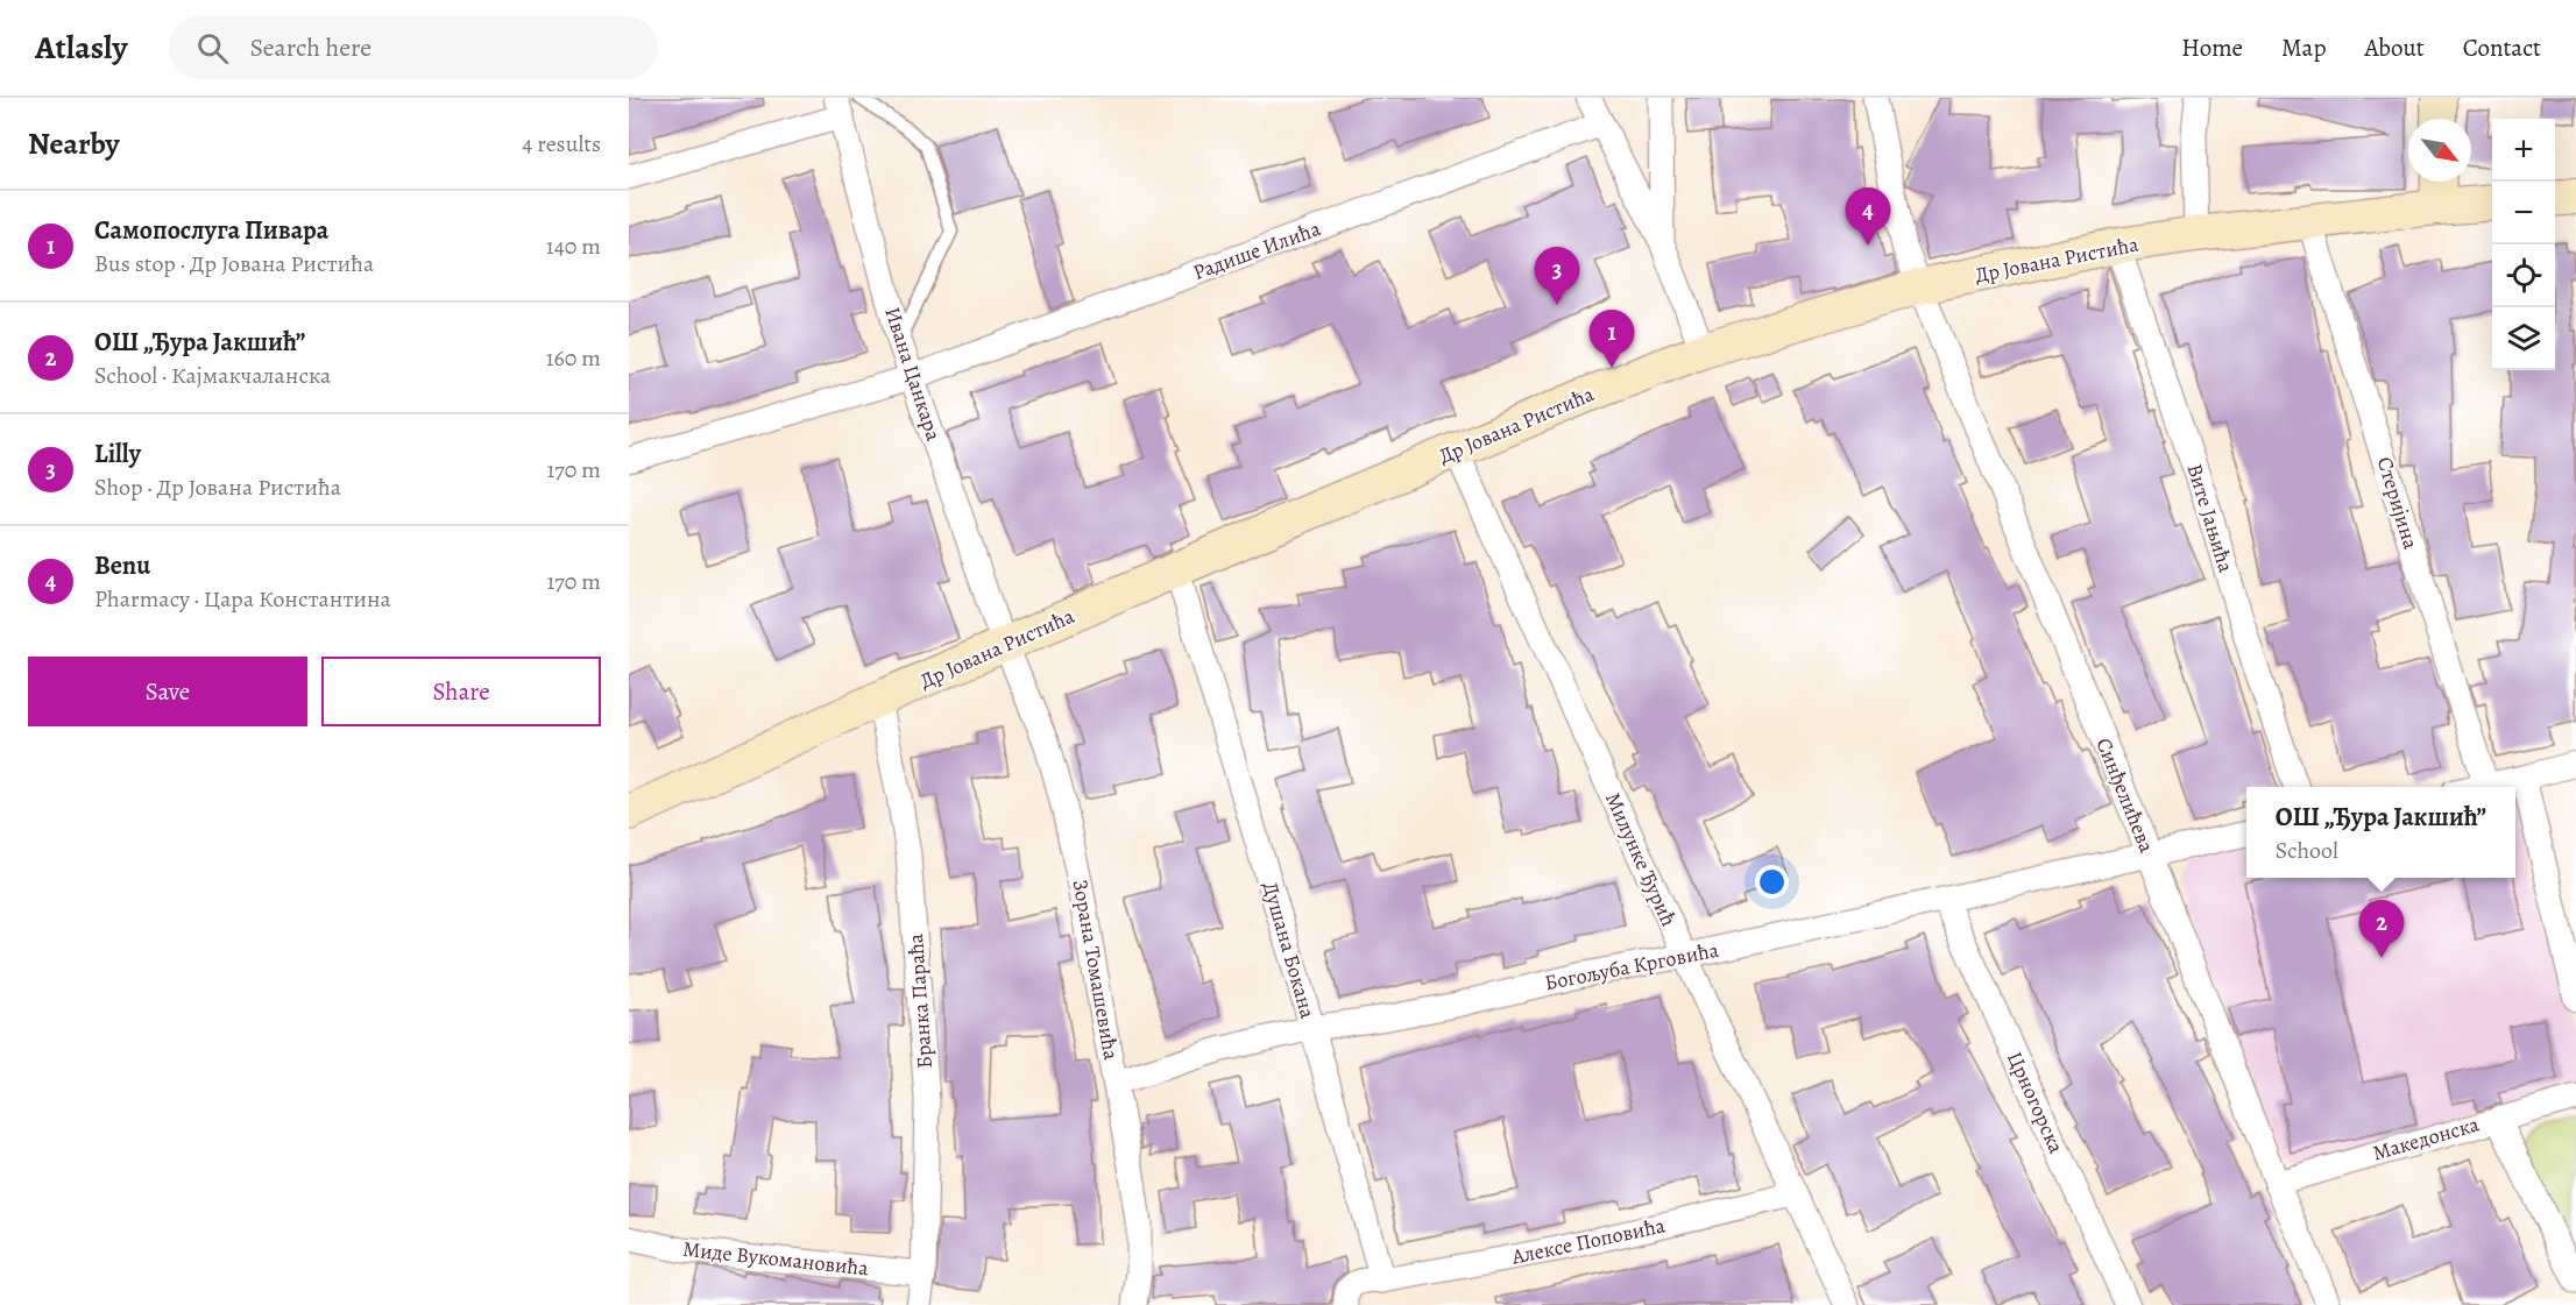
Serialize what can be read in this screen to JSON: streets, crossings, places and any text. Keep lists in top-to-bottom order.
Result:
{
  "streets": {
    "street": [
      "Радише Илића",
      "Др Јована Ристића",
      "Ивана Цанкара",
      "Стеријина",
      "Вите Јањића",
      "Синђелићева",
      "Милунке Ђурић",
      "Душана Бокана",
      "Богољуба Крговића",
      "Зорана Томашевића",
      "Бранка Параћа",
      "Црногорска",
      "Македонска",
      "Алексе Поповића",
      "Миде Вукомановића"
    ]
  },
  "crossings": [
    ["Радише Илића", "Ивана Цанкара"],
    ["Др Јована Ристића", "Ивана Цанкара"],
    ["Др Јована Ристића", "Стеријина"],
    ["Др Јована Ристића", "Вите Јањића"],
    ["Др Јована Ристића", "Синђелићева"],
    ["Др Јована Ристића", "Милунке Ђурић"],
    ["Др Јована Ристића", "Душана Бокана"],
    ["Др Јована Ристића", "Зорана Томашевића"],
    ["Др Јована Ристића", "Бранка Параћа"],
    ["Ивана Цанкара", "Зорана Томашевића"],
    ["Синђелићева", "Богољуба Крговића"],
    ["Синђелићева", "Македонска"],
    ["Милунке Ђурић", "Богољуба Крговића"],
    ["Милунке Ђурић", "Алексе Поповића"],
    ["Душана Бокана", "Богољуба Крговића"],
    ["Душана Бокана", "Алексе Поповића"],
    ["Богољуба Крговића", "Зорана Томашевића"],
    ["Богољуба Крговића", "Црногорска"],
    ["Бранка Параћа", "Миде Вукомановића"]
  ],
  "north": "bottom right",
  "page": {
    "header": "Atlasly",
    "search": "Search here",
    "nav": [
      "Home",
      "Map",
      "About",
      "Contact"
    ],
    "heading": ["Nearby", "4 results"],
    "map_buttons": ["+", "−"],
    "pins": [
      "4",
      "3",
      "1",
      "2"
    ],
    "list": [
      {
        "mark": "1",
        "name": "Самопослуга Пивара",
        "note": "Bus stop · Др Јована Ристића",
        "value": "140 m"
      },
      {
        "mark": "2",
        "name": "ОШ „Ђура Јакшић”",
        "note": "School · Кајмакчаланска",
        "value": "160 m"
      },
      {
        "mark": "3",
        "name": "Lilly",
        "note": "Shop · Др Јована Ристића",
        "value": "170 m"
      },
      {
        "mark": "4",
        "name": "Benu",
        "note": "Pharmacy · Цара Константина",
        "value": "170 m"
      }
    ],
    "buttons": ["Save", "Share"],
    "popup": ["ОШ „Ђура Јакшић”", "School"]
  }
}
